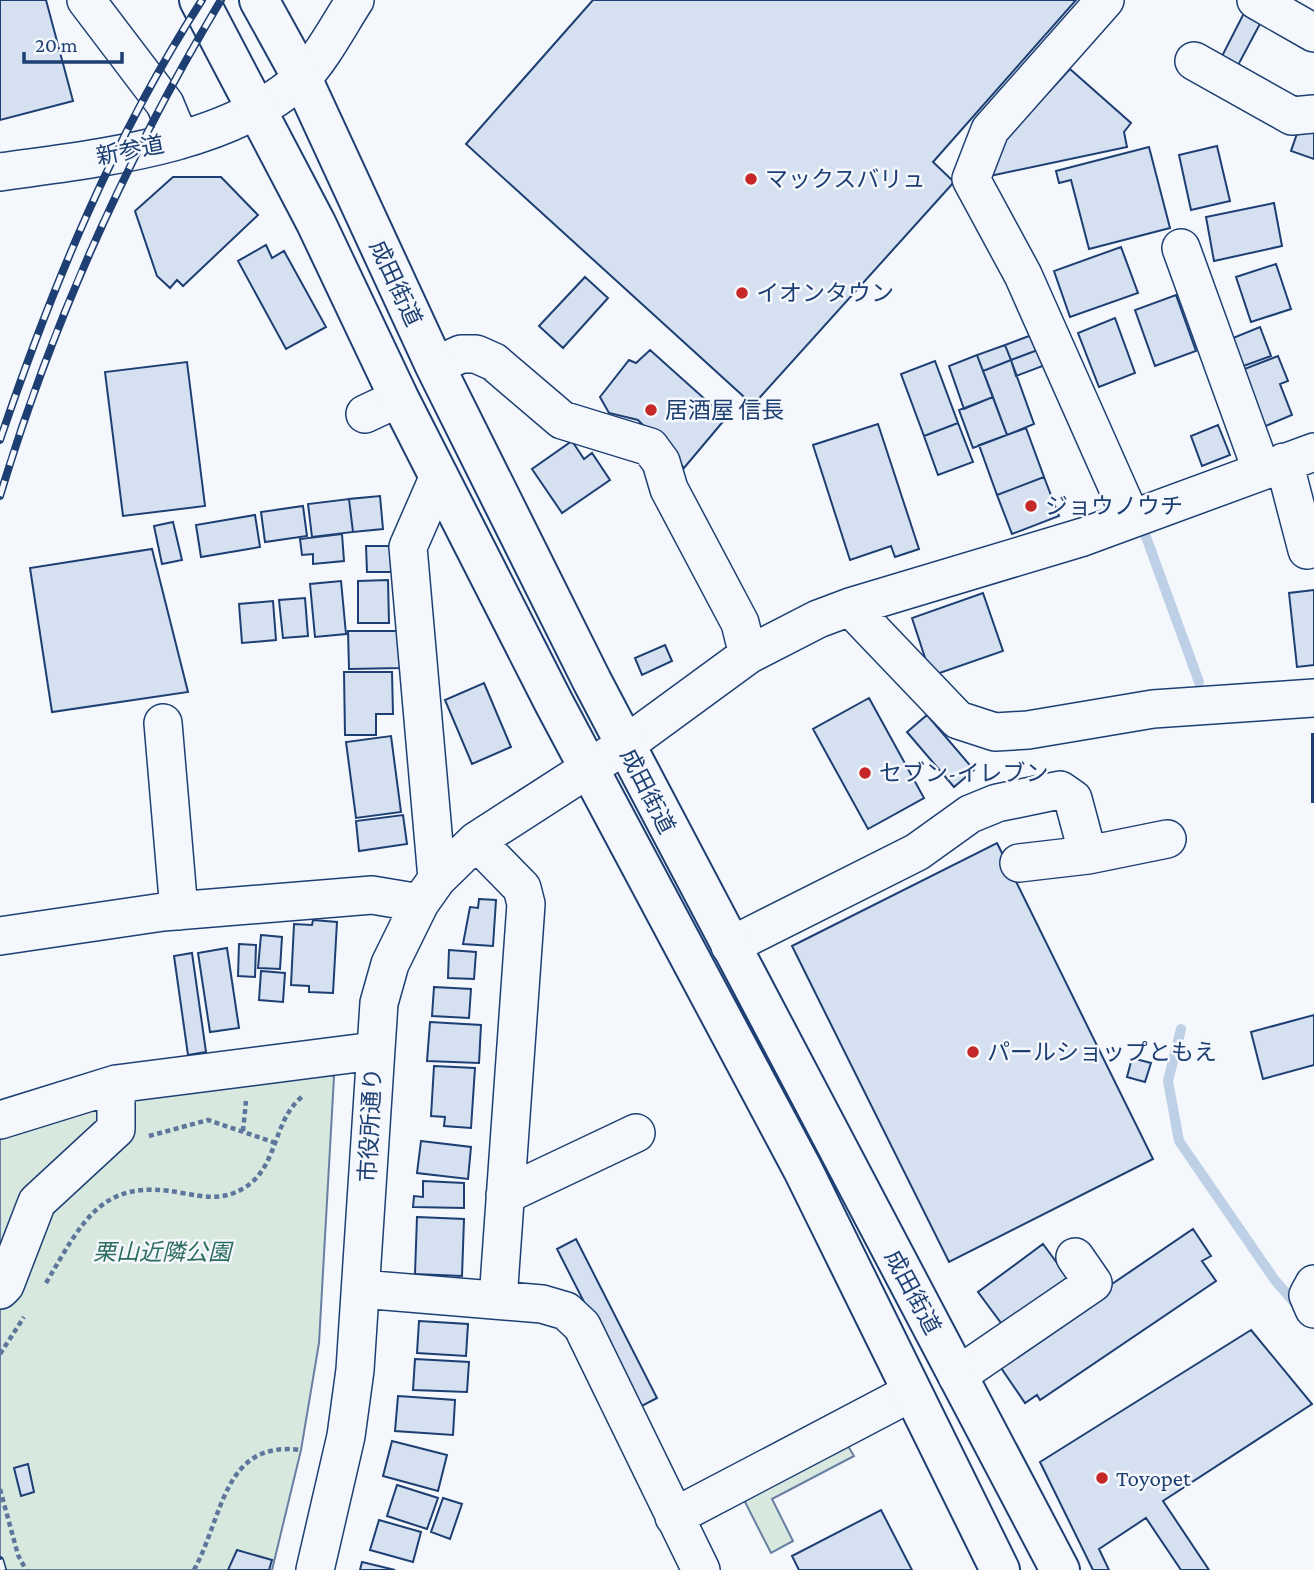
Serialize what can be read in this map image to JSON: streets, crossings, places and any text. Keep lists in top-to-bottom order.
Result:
{
  "streets": {
    "highway": ["成田街道"],
    "street": ["新参道", "市役所通り"]
  },
  "crossings": [
    ["新参道", "成田街道"],
    ["成田街道", "市役所通り"]
  ],
  "parks": ["栗山近隣公園"],
  "places": [
    "マックスバリュ",
    "イオンタウン",
    "居酒屋 信長",
    "ジョウノウチ",
    "セブン-イレブン",
    "パールショップともえ",
    "Toyopet"
  ],
  "scale_bar": "20 m"
}
